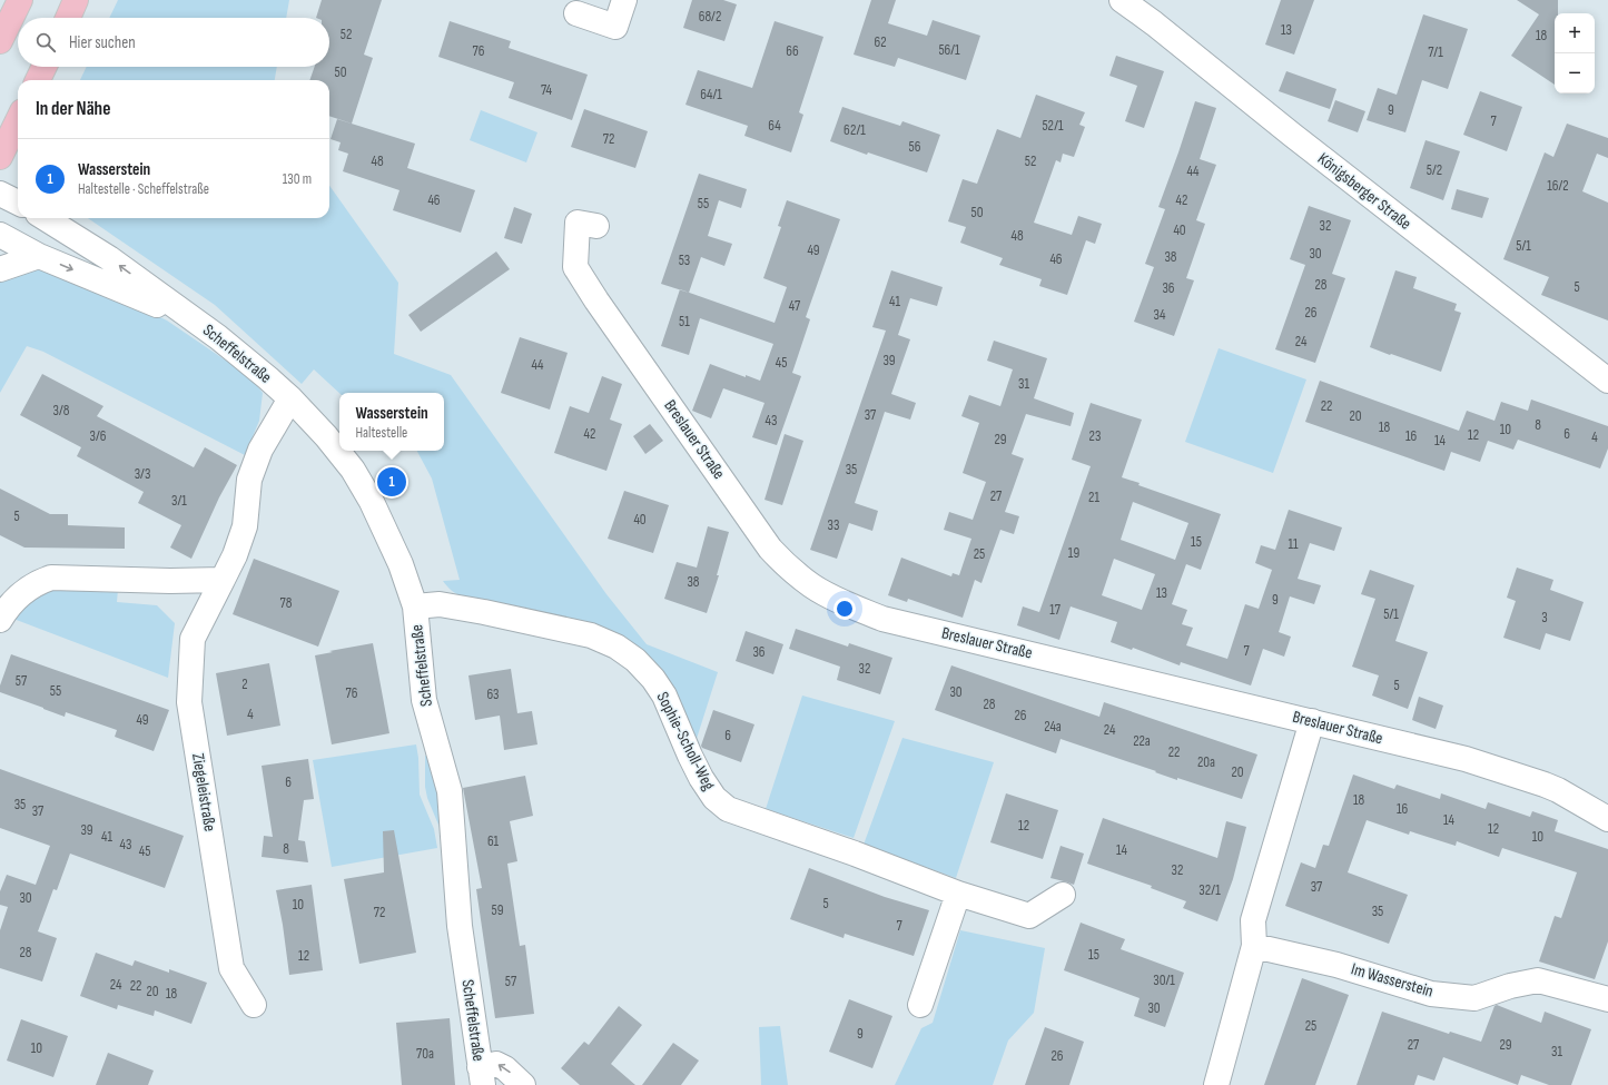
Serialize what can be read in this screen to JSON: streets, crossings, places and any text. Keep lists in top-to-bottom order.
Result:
{
  "streets": {
    "street": [
      "Königsberger Straße",
      "Scheffelstraße",
      "Breslauer Straße",
      "Sophie-Scholl-Weg",
      "Ziegeleistraße",
      "Im Wasserstein"
    ]
  },
  "crossings": [
    ["Scheffelstraße", "Sophie-Scholl-Weg"],
    ["Scheffelstraße", "Ziegeleistraße"]
  ],
  "house_numbers": [
    "68/2",
    "13",
    "52",
    "18",
    "62",
    "56/1",
    "76",
    "66",
    "7/1",
    "50",
    "74",
    "64/1",
    "9",
    "7",
    "64",
    "52/1",
    "62/1",
    "72",
    "56",
    "48",
    "52",
    "5/2",
    "44",
    "16/2",
    "46",
    "42",
    "55",
    "50",
    "32",
    "40",
    "48",
    "5/1",
    "49",
    "30",
    "38",
    "46",
    "53",
    "28",
    "5",
    "36",
    "41",
    "47",
    "26",
    "34",
    "51",
    "24",
    "39",
    "45",
    "44",
    "31",
    "22",
    "3/8",
    "37",
    "20",
    "43",
    "8",
    "18",
    "10",
    "42",
    "6",
    "12",
    "3/6",
    "23",
    "16",
    "4",
    "29",
    "14",
    "35",
    "3/3",
    "27",
    "21",
    "3/1",
    "5",
    "40",
    "33",
    "15",
    "11",
    "19",
    "25",
    "38",
    "13",
    "9",
    "78",
    "17",
    "5/1",
    "3",
    "7",
    "36",
    "32",
    "57",
    "2",
    "5",
    "55",
    "30",
    "76",
    "63",
    "28",
    "4",
    "26",
    "49",
    "24a",
    "24",
    "6",
    "22a",
    "22",
    "20a",
    "20",
    "6",
    "18",
    "35",
    "16",
    "37",
    "14",
    "12",
    "12",
    "39",
    "41",
    "10",
    "61",
    "43",
    "8",
    "14",
    "45",
    "32",
    "37",
    "32/1",
    "30",
    "5",
    "10",
    "59",
    "35",
    "72",
    "7",
    "28",
    "15",
    "12",
    "30/1",
    "57",
    "24",
    "22",
    "20",
    "18",
    "30",
    "25",
    "9",
    "27",
    "29",
    "10",
    "31",
    "70a",
    "26"
  ],
  "page": {
    "map_buttons": ["+", "−"],
    "search": "Hier suchen",
    "heading": "In der Nähe",
    "list": [
      {
        "mark": "1",
        "name": "Wasserstein",
        "note": "Haltestelle · Scheffelstraße",
        "value": "130 m"
      }
    ],
    "popup": ["Wasserstein", "Haltestelle"],
    "pins": "1"
  }
}
